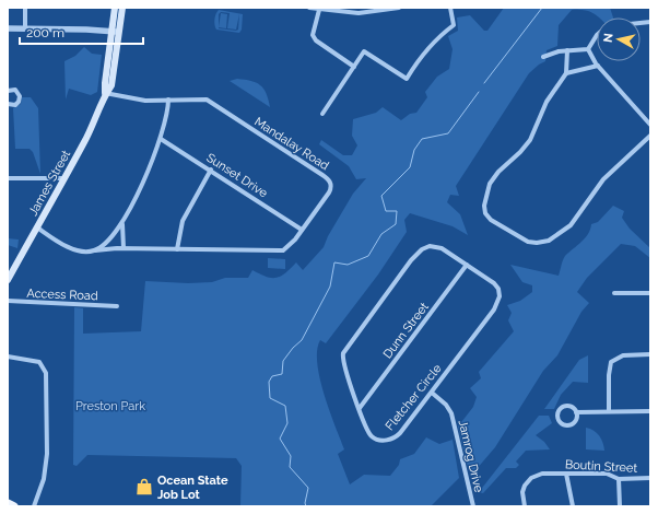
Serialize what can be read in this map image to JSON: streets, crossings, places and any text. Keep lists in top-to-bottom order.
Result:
{
  "streets": {
    "main road": ["James Street"],
    "street": [
      "Mandalay Road",
      "Sunset Drive",
      "Access Road",
      "Dunn Street",
      "Fletcher Circle",
      "Jamrog Drive",
      "Boutin Street"
    ]
  },
  "crossings": [
    ["Mandalay Road", "Sunset Drive"],
    ["Mandalay Road", "James Street"],
    ["Dunn Street", "Fletcher Circle"],
    ["Fletcher Circle", "Jamrog Drive"]
  ],
  "parks": ["Preston Park"],
  "places": {
    "shop": ["Ocean State Job Lot"]
  },
  "scale_bar": "200 m",
  "north": "left"
}
